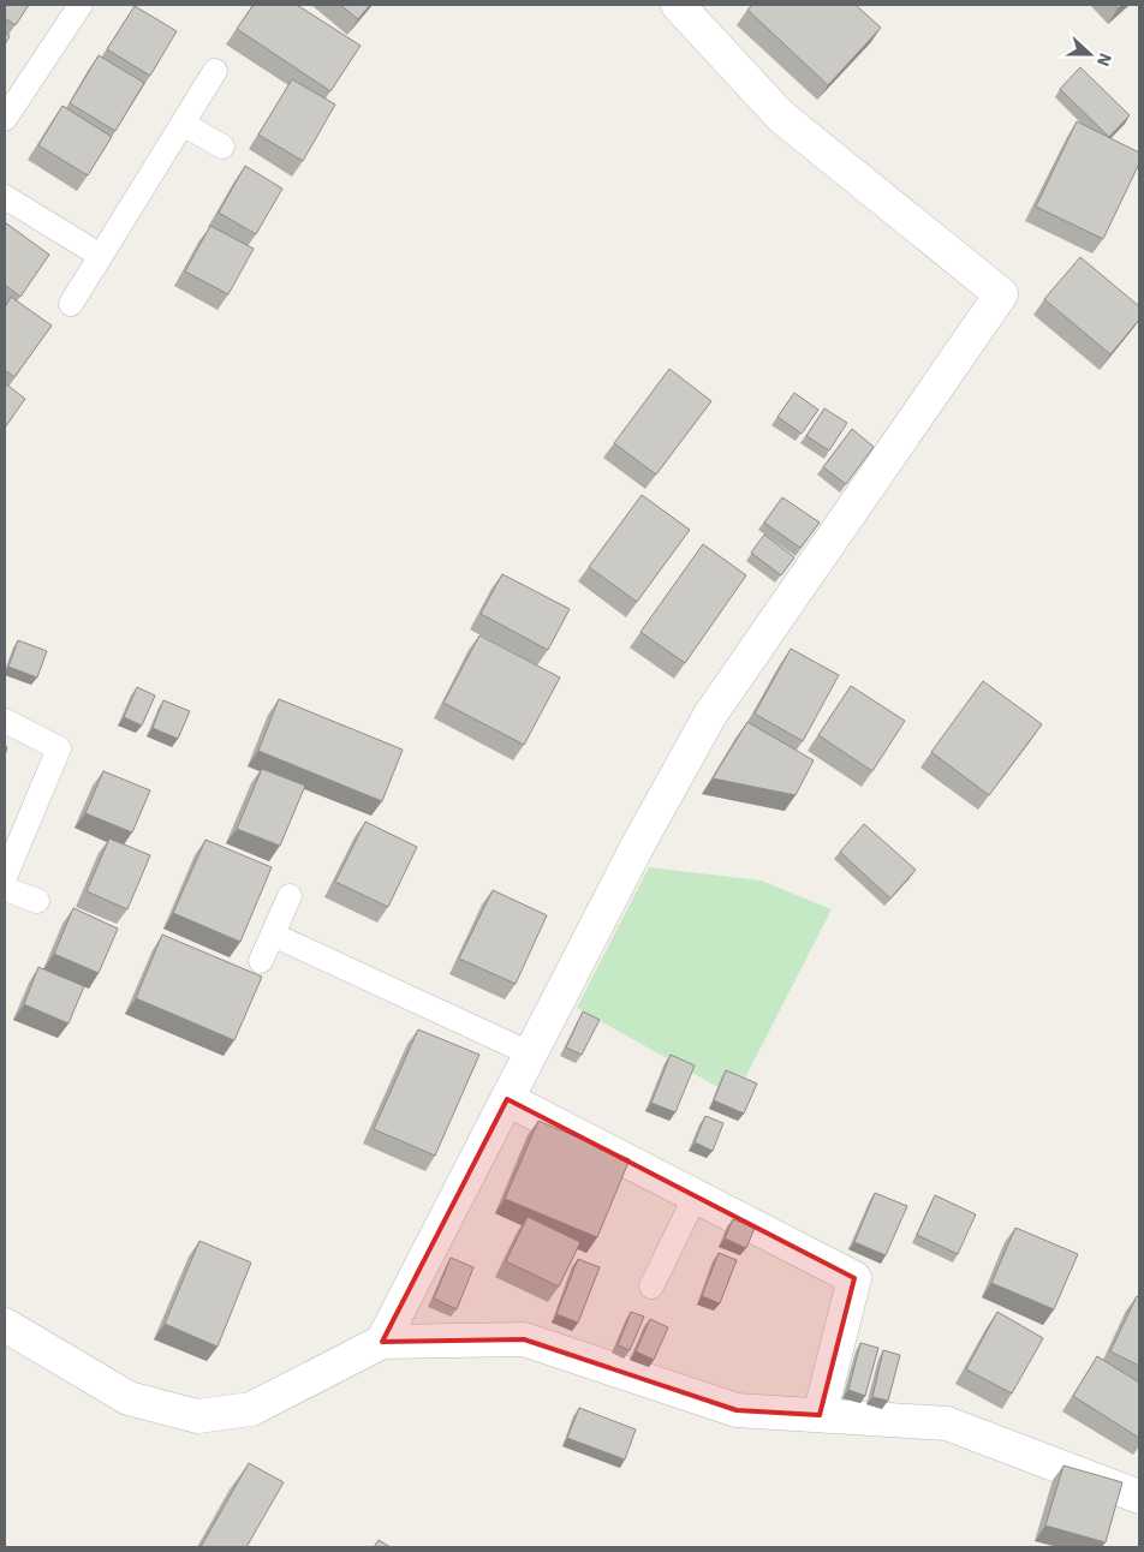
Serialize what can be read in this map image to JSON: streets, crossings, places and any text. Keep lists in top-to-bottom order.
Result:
{
  "north": "right"
}
